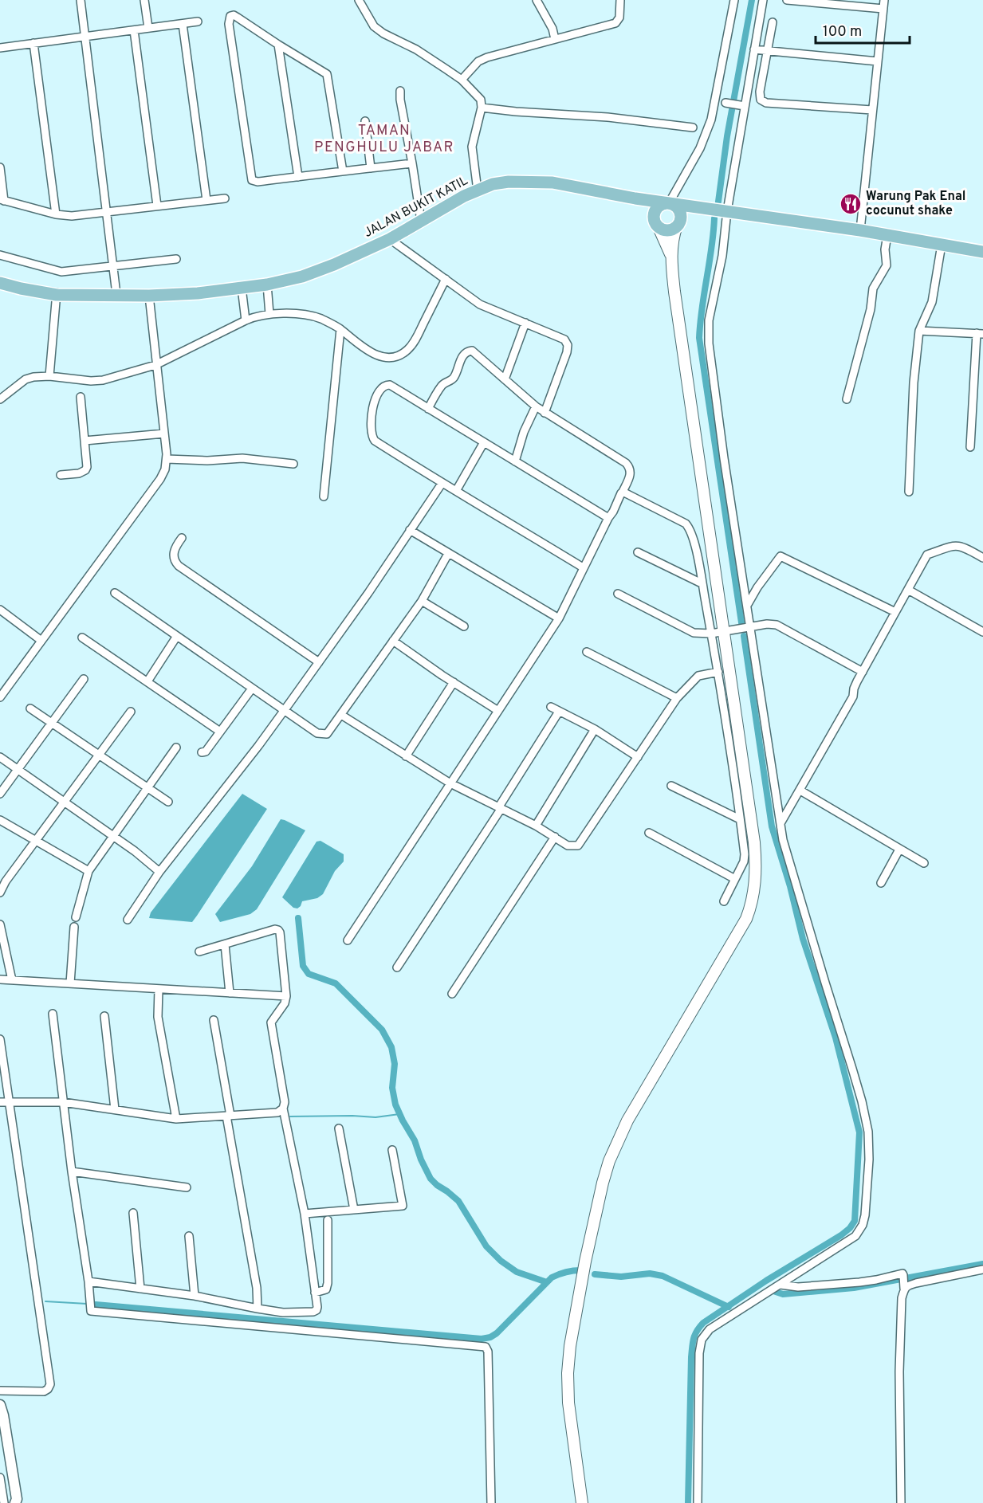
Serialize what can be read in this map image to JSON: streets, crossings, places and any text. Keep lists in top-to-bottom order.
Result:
{
  "streets": {
    "main road": ["JALAN BUKIT KATIL"]
  },
  "districts": ["TAMAN PENGHULU JABAR"],
  "places": {
    "restaurant": ["Warung Pak Enal cocunut shake"]
  },
  "scale_bar": "100 m"
}
